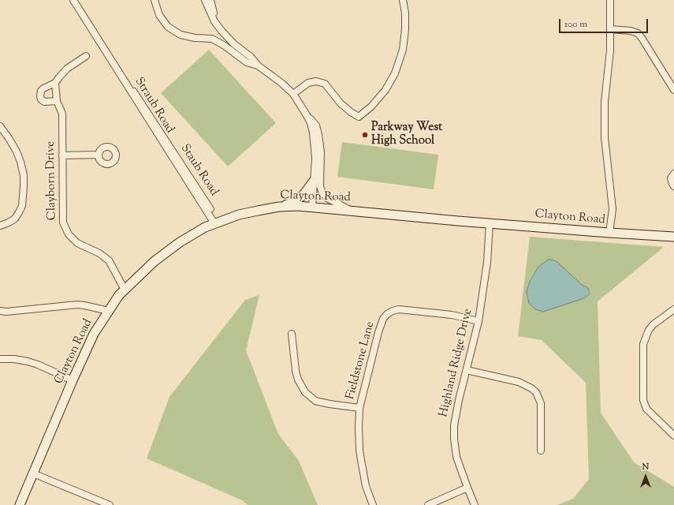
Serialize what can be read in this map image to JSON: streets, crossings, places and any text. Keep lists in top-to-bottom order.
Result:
{
  "streets": {
    "main road": ["Clayton Road"],
    "street": [
      "Straub Road",
      "Staub Road",
      "Clayborn Drive",
      "Fieldstone Lane",
      "Highland Ridge Drive"
    ]
  },
  "crossings": [
    ["Straub Road", "Staub Road"],
    ["Straub Road", "Clayton Road"],
    ["Clayborn Drive", "Clayton Road"],
    ["Clayton Road", "Highland Ridge Drive"],
    ["Fieldstone Lane", "Highland Ridge Drive"]
  ],
  "places": ["Parkway West High School"],
  "scale_bar": "100 m",
  "north": "top"
}
